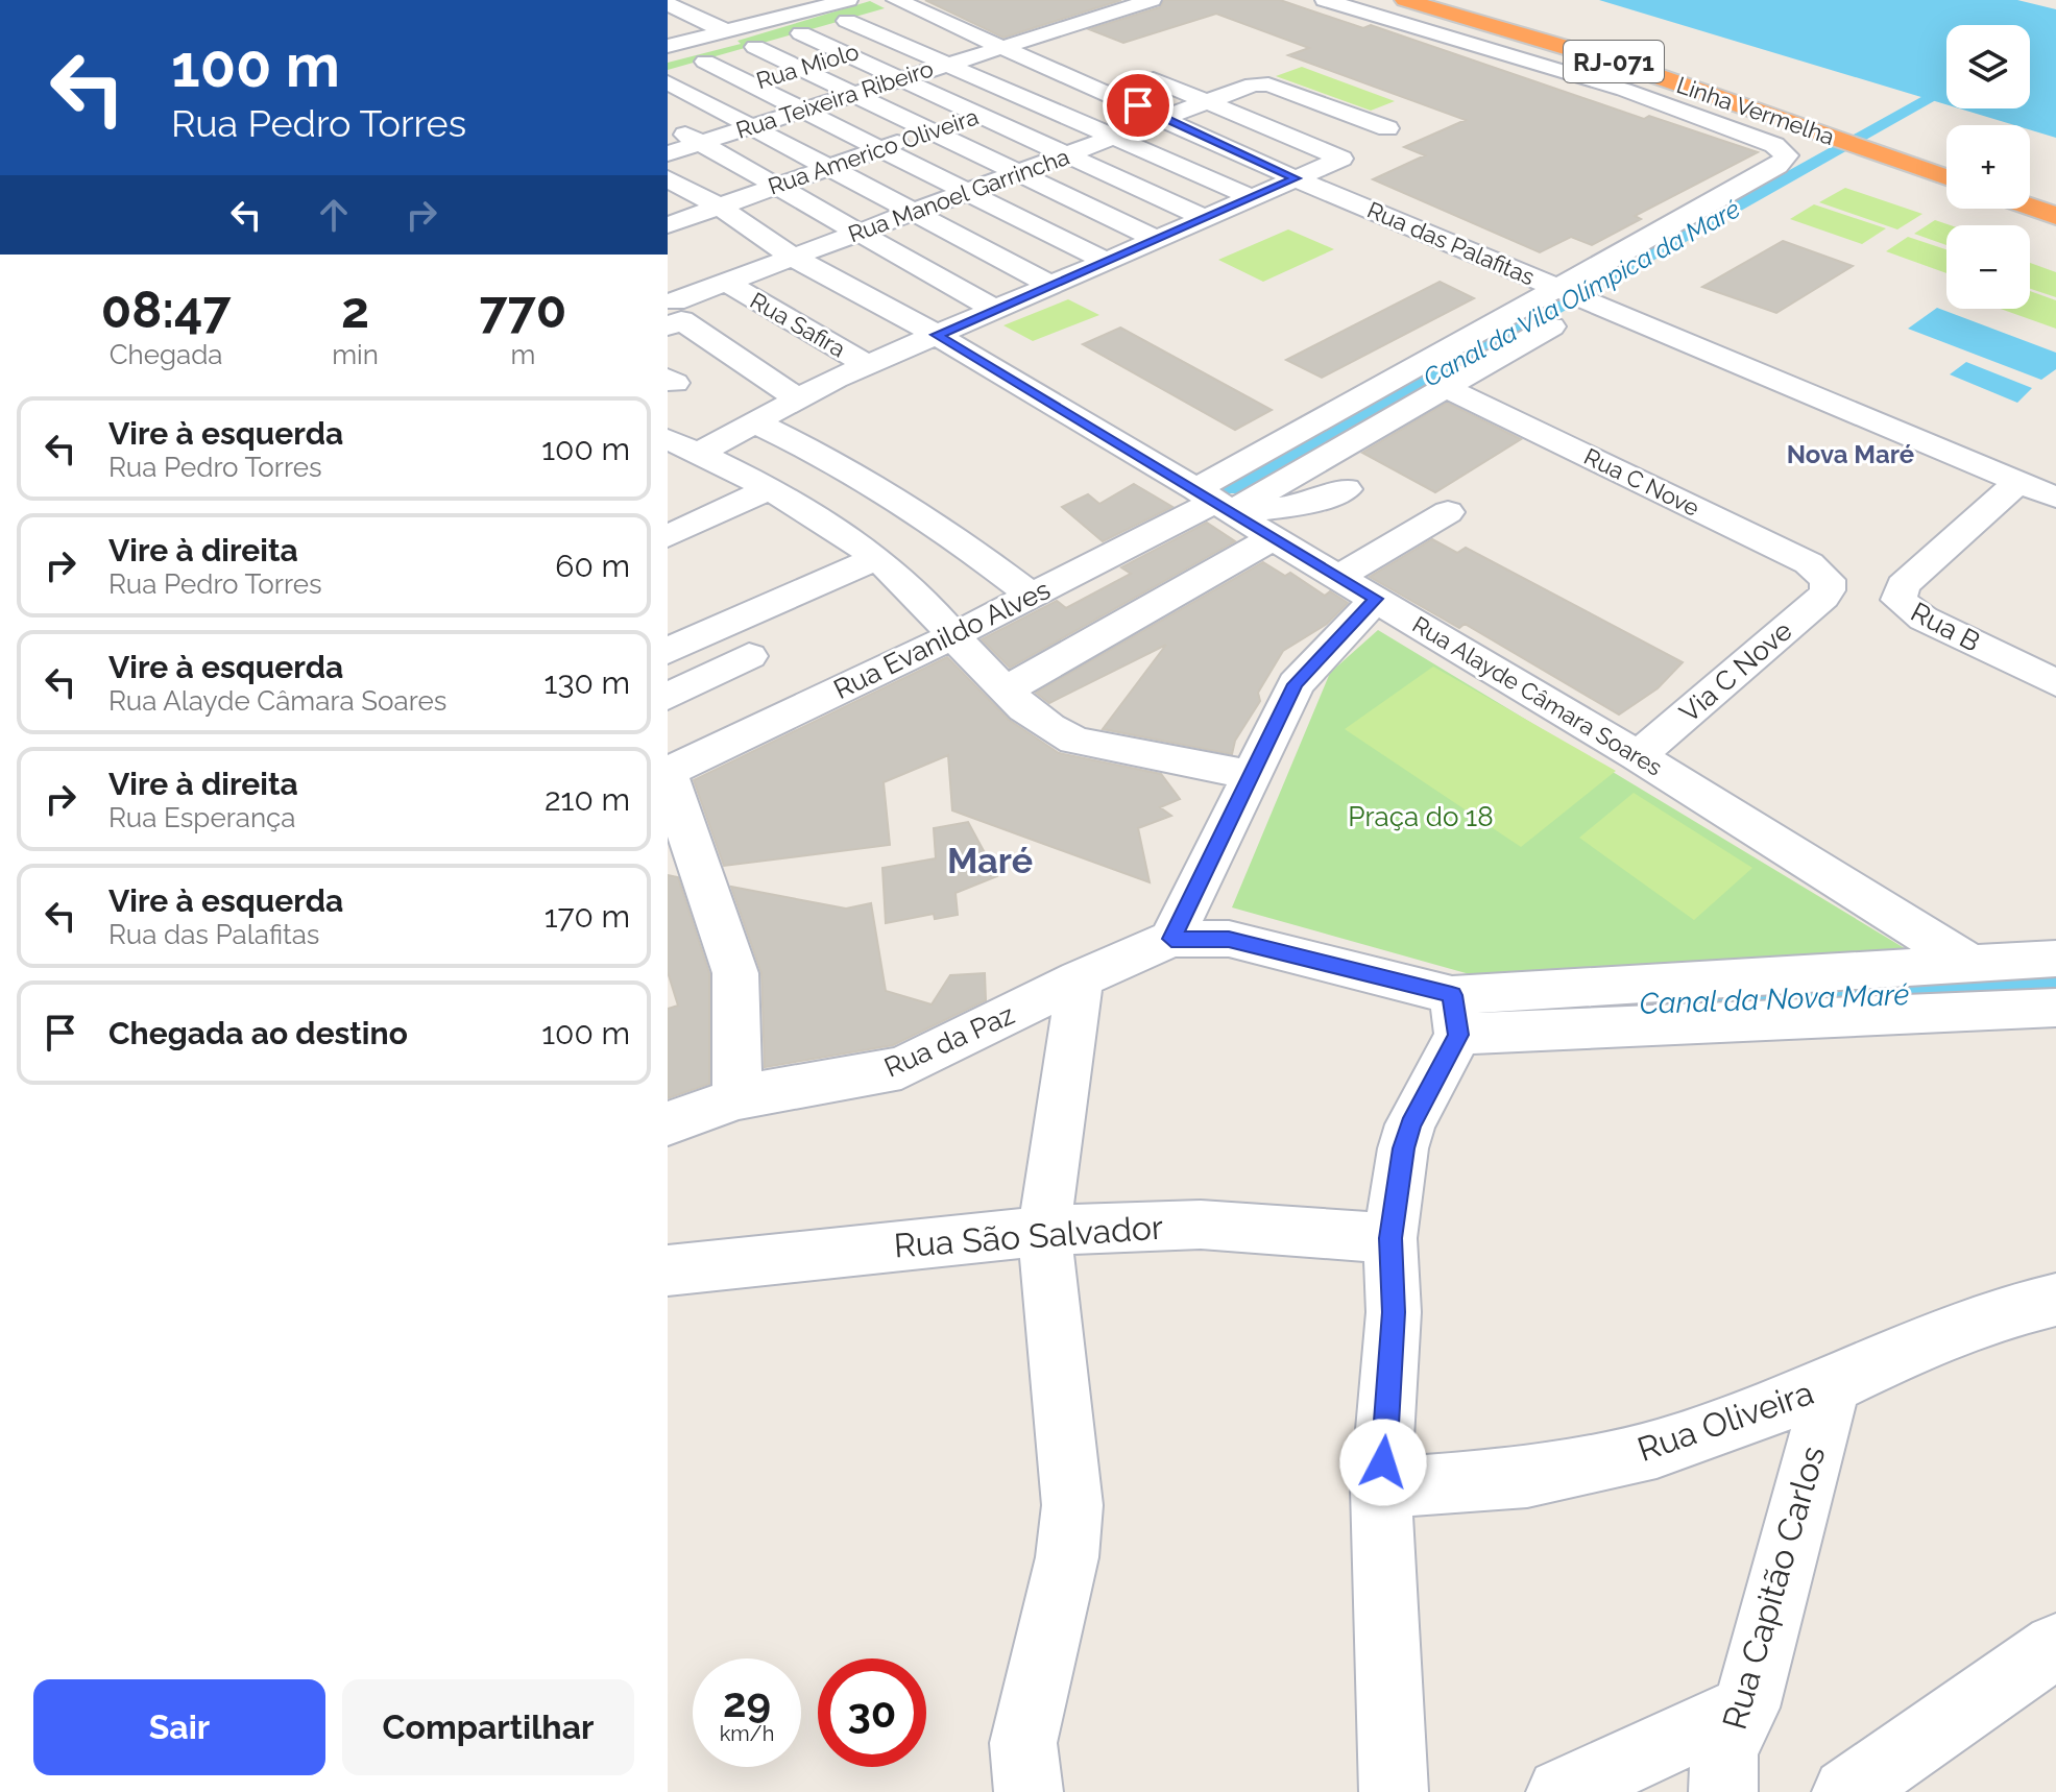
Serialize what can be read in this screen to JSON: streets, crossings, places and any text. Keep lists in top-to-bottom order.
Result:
{
  "streets": {
    "highway": ["RJ-071", "Linha Vermelha"],
    "street": [
      "Rua Miolo",
      "Rua Teixeira Ribeiro",
      "Rua Americo Oliveira",
      "Rua Manoel Garrincha",
      "Rua das Palafitas",
      "Rua Safira",
      "Rua C Nove",
      "Rua B",
      "Rua Evanildo Alves",
      "Via C Nove",
      "Rua Alayde Câmara Soares",
      "Rua da Paz",
      "Rua São Salvador",
      "Rua Oliveira",
      "Rua Capitão Carlos"
    ]
  },
  "crossings": [
    ["Rua Miolo", "Rua das Palafitas"],
    ["Rua Teixeira Ribeiro", "Rua das Palafitas"],
    ["Rua Americo Oliveira", "Rua Manoel Garrincha"],
    ["Rua Americo Oliveira", "Rua das Palafitas"],
    ["Rua Americo Oliveira", "Rua Alayde Câmara Soares"],
    ["Rua Manoel Garrincha", "Rua das Palafitas"],
    ["Rua Manoel Garrincha", "Rua Safira"],
    ["Rua Manoel Garrincha", "Rua Alayde Câmara Soares"],
    ["Rua das Palafitas", "Rua B"],
    ["Rua das Palafitas", "Rua Evanildo Alves"],
    ["Rua C Nove", "Rua Evanildo Alves"],
    ["Rua C Nove", "Via C Nove"],
    ["Rua Evanildo Alves", "Rua Alayde Câmara Soares"],
    ["Via C Nove", "Rua Alayde Câmara Soares"],
    ["Rua Oliveira", "Rua Capitão Carlos"]
  ],
  "districts": ["Nova Maré", "Maré"],
  "water": ["Canal da Vila Olímpica da Maré", "Canal da Nova Maré"],
  "parks": ["Praça do 18"],
  "page": {
    "turn": ["100 m", "Rua Pedro Torres"],
    "map_buttons": ["+", "−"],
    "eta": [
      "08:47",
      "Chegada",
      "2",
      "min",
      "770",
      "m"
    ],
    "list": [
      {
        "name": "Vire à esquerda",
        "note": "Rua Pedro Torres",
        "value": "100 m"
      },
      {
        "name": "Vire à direita",
        "note": "Rua Pedro Torres",
        "value": "60 m"
      },
      {
        "name": "Vire à esquerda",
        "note": "Rua Alayde Câmara Soares",
        "value": "130 m"
      },
      {
        "name": "Vire à direita",
        "note": "Rua Esperança",
        "value": "210 m"
      },
      {
        "name": "Vire à esquerda",
        "note": "Rua das Palafitas",
        "value": "170 m"
      },
      {
        "name": "Chegada ao destino",
        "value": "100 m"
      }
    ],
    "speed": "29 km/h",
    "limit": "30",
    "buttons": ["Sair", "Compartilhar"]
  }
}
